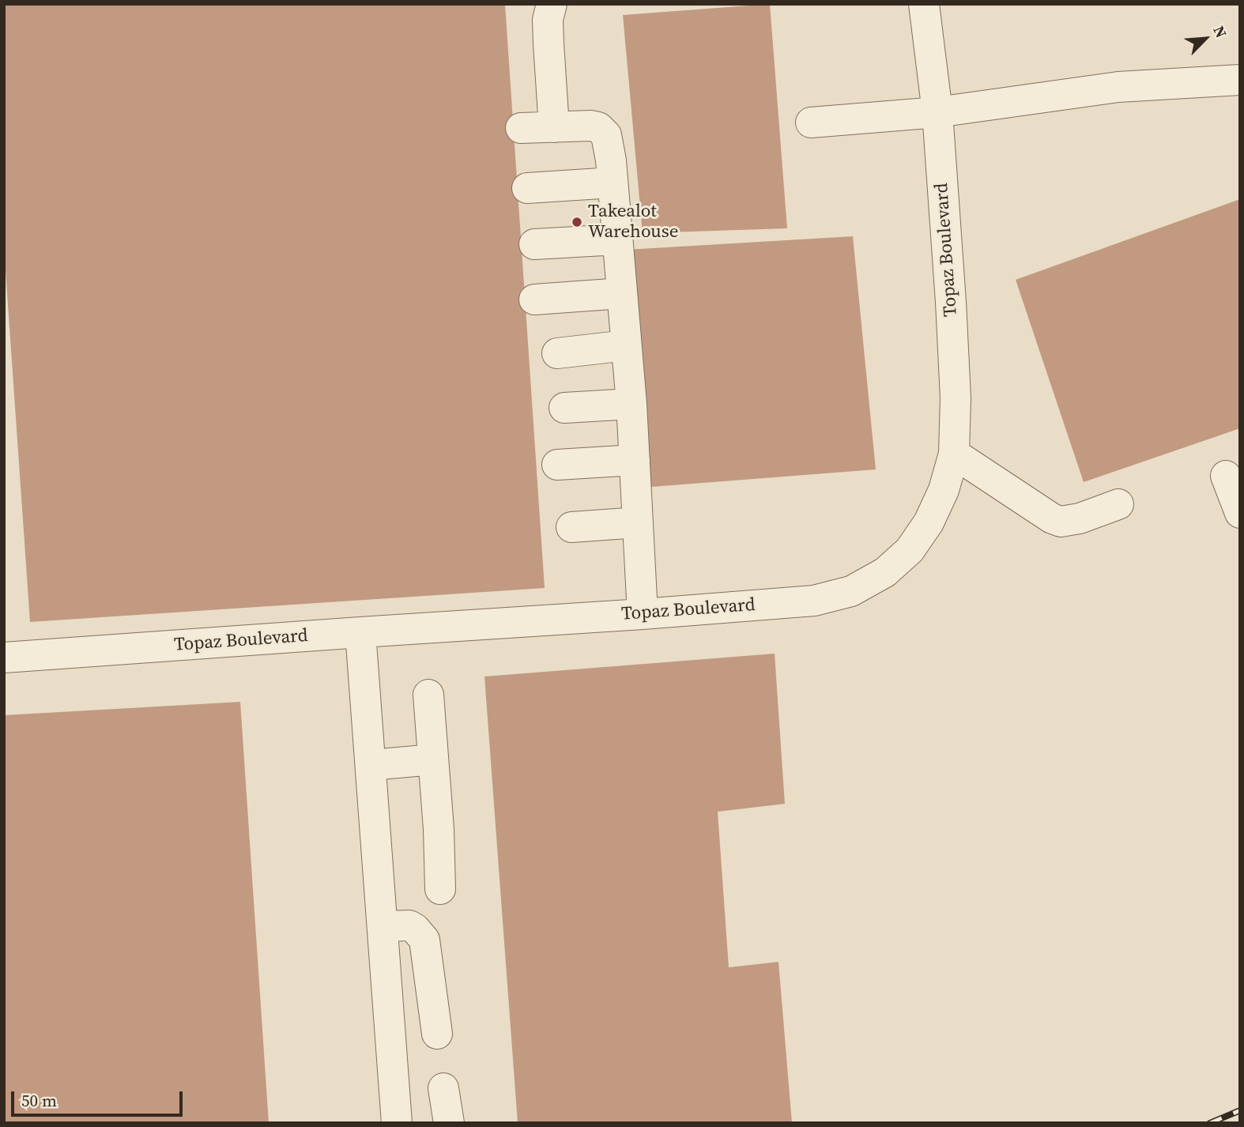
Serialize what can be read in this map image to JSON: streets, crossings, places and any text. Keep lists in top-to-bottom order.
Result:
{
  "streets": {
    "street": ["Topaz Boulevard"]
  },
  "places": ["Takealot Warehouse"],
  "scale_bar": "50 m",
  "north": "top right"
}
